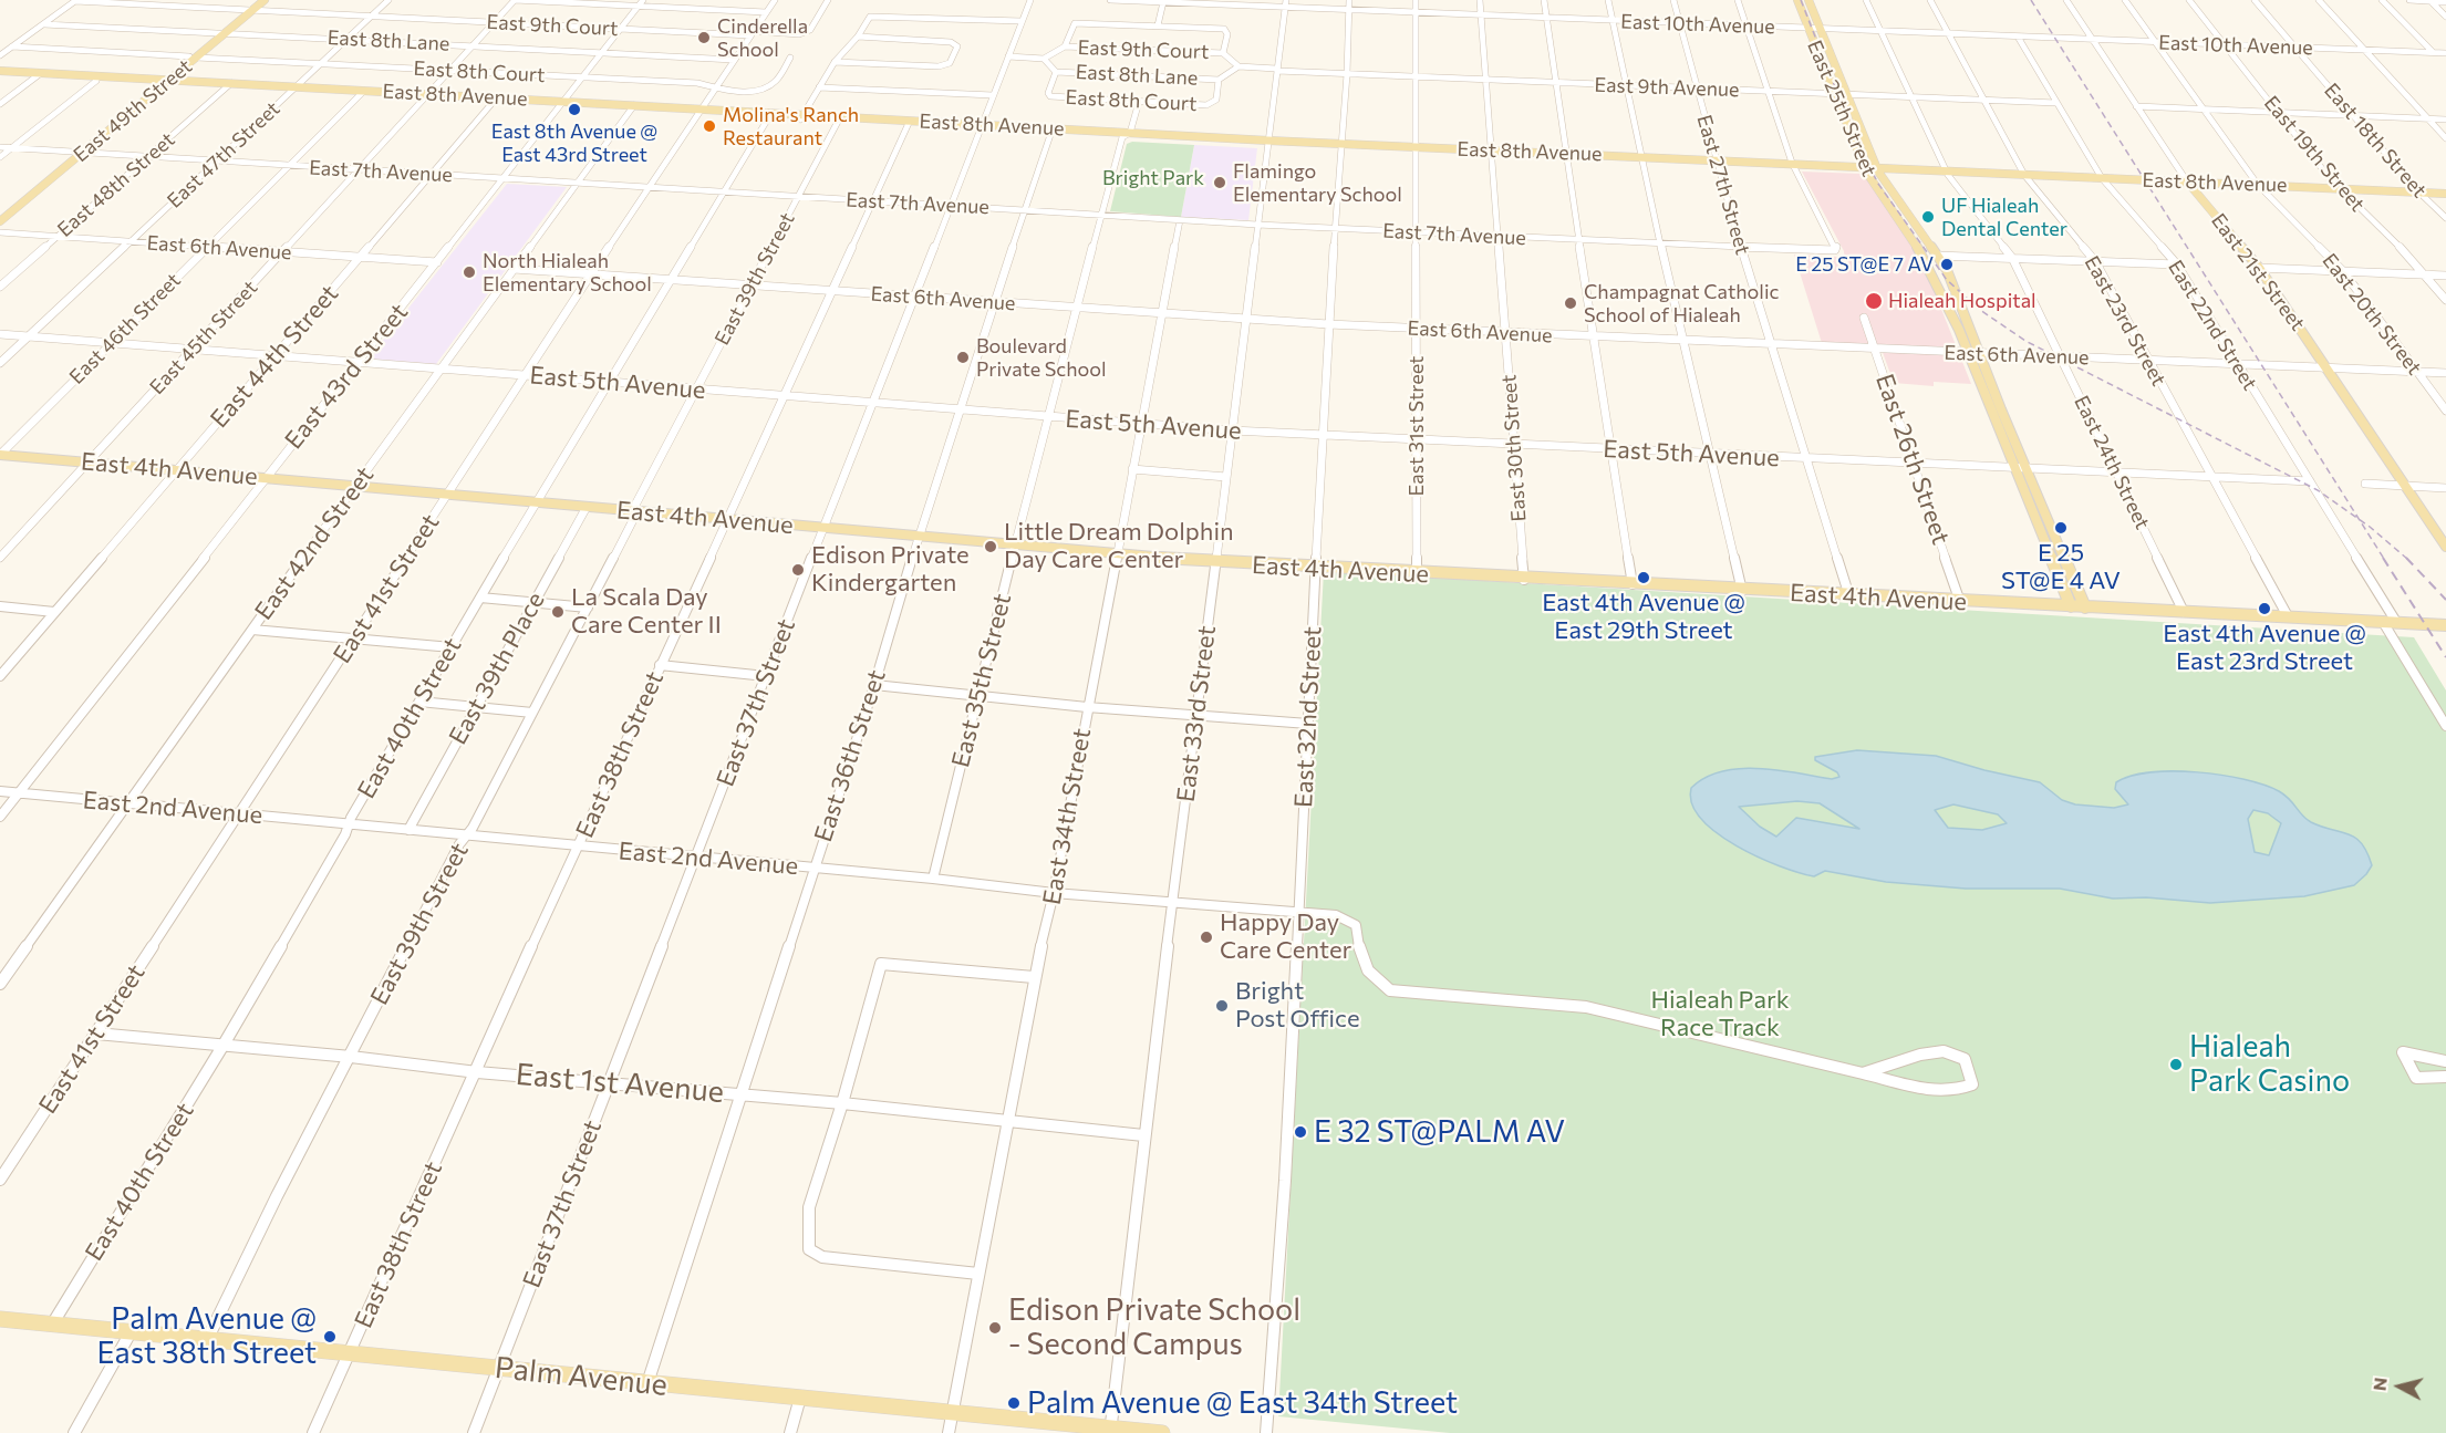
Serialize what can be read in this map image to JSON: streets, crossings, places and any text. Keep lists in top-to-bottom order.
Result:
{
  "streets": {
    "main road": [
      "East 8th Avenue",
      "East 25th Street",
      "East 49th Street",
      "East 21st Street",
      "East 4th Avenue",
      "Palm Avenue"
    ],
    "street": [
      "East 10th Avenue",
      "East 9th Court",
      "East 8th Lane",
      "East 8th Court",
      "East 9th Avenue",
      "East 18th Street",
      "East 19th Street",
      "East 47th Street",
      "East 7th Avenue",
      "East 48th Street",
      "East 27th Street",
      "East 6th Avenue",
      "East 39th Street",
      "East 20th Street",
      "East 23rd Street",
      "East 22nd Street",
      "East 46th Street",
      "East 45th Street",
      "East 44th Street",
      "East 43rd Street",
      "East 5th Avenue",
      "East 31st Street",
      "East 30th Street",
      "East 26th Street",
      "East 24th Street",
      "East 42nd Street",
      "East 41st Street",
      "East 39th Place",
      "East 35th Street",
      "East 37th Street",
      "East 33rd Street",
      "East 32nd Street",
      "East 40th Street",
      "East 38th Street",
      "East 36th Street",
      "East 2nd Avenue",
      "East 34th Street",
      "East 1st Avenue"
    ]
  },
  "crossings": [
    ["East 10th Avenue", "East 25th Street"],
    ["East 10th Avenue", "East 18th Street"],
    ["East 10th Avenue", "East 19th Street"],
    ["East 10th Avenue", "East 27th Street"],
    ["East 10th Avenue", "East 21st Street"],
    ["East 10th Avenue", "East 20th Street"],
    ["East 10th Avenue", "East 23rd Street"],
    ["East 10th Avenue", "East 22nd Street"],
    ["East 10th Avenue", "East 31st Street"],
    ["East 10th Avenue", "East 30th Street"],
    ["East 10th Avenue", "East 24th Street"],
    ["East 10th Avenue", "East 33rd Street"],
    ["East 10th Avenue", "East 32nd Street"],
    ["East 9th Court", "East 49th Street"],
    ["East 9th Court", "East 47th Street"],
    ["East 9th Court", "East 45th Street"],
    ["East 9th Court", "East 43rd Street"],
    ["East 9th Court", "East 41st Street"],
    ["East 8th Lane", "East 8th Court"],
    ["East 8th Lane", "East 49th Street"],
    ["East 8th Lane", "East 47th Street"],
    ["East 8th Lane", "East 45th Street"],
    ["East 8th Lane", "East 43rd Street"],
    ["East 8th Lane", "East 41st Street"],
    ["East 8th Court", "East 49th Street"],
    ["East 8th Court", "East 47th Street"],
    ["East 8th Court", "East 45th Street"],
    ["East 8th Court", "East 43rd Street"],
    ["East 8th Court", "East 41st Street"],
    ["East 8th Court", "East 35th Street"],
    ["East 9th Avenue", "East 25th Street"],
    ["East 9th Avenue", "East 27th Street"],
    ["East 9th Avenue", "East 23rd Street"],
    ["East 9th Avenue", "East 22nd Street"],
    ["East 9th Avenue", "East 31st Street"],
    ["East 9th Avenue", "East 30th Street"],
    ["East 9th Avenue", "East 24th Street"],
    ["East 9th Avenue", "East 33rd Street"],
    ["East 9th Avenue", "East 32nd Street"],
    ["East 8th Avenue", "East 25th Street"],
    ["East 8th Avenue", "East 49th Street"],
    ["East 8th Avenue", "East 18th Street"],
    ["East 8th Avenue", "East 19th Street"],
    ["East 8th Avenue", "East 47th Street"],
    ["East 8th Avenue", "East 7th Avenue"],
    ["East 8th Avenue", "East 48th Street"],
    ["East 8th Avenue", "East 27th Street"],
    ["East 8th Avenue", "East 21st Street"],
    ["East 8th Avenue", "East 39th Street"],
    ["East 8th Avenue", "East 20th Street"],
    ["East 8th Avenue", "East 23rd Street"],
    ["East 8th Avenue", "East 22nd Street"],
    ["East 8th Avenue", "East 46th Street"],
    ["East 8th Avenue", "East 45th Street"],
    ["East 8th Avenue", "East 44th Street"],
    ["East 8th Avenue", "East 43rd Street"],
    ["East 8th Avenue", "East 31st Street"],
    ["East 8th Avenue", "East 30th Street"],
    ["East 8th Avenue", "East 24th Street"],
    ["East 8th Avenue", "East 42nd Street"],
    ["East 8th Avenue", "East 41st Street"],
    ["East 8th Avenue", "East 35th Street"],
    ["East 8th Avenue", "East 37th Street"],
    ["East 8th Avenue", "East 33rd Street"],
    ["East 8th Avenue", "East 32nd Street"],
    ["East 8th Avenue", "East 40th Street"],
    ["East 8th Avenue", "East 38th Street"],
    ["East 8th Avenue", "East 36th Street"],
    ["East 25th Street", "East 6th Avenue"],
    ["East 49th Street", "East 7th Avenue"],
    ["East 47th Street", "East 7th Avenue"],
    ["East 47th Street", "East 6th Avenue"],
    ["East 47th Street", "East 5th Avenue"],
    ["East 7th Avenue", "East 48th Street"],
    ["East 7th Avenue", "East 27th Street"],
    ["East 7th Avenue", "East 39th Street"],
    ["East 7th Avenue", "East 46th Street"],
    ["East 7th Avenue", "East 45th Street"],
    ["East 7th Avenue", "East 44th Street"],
    ["East 7th Avenue", "East 43rd Street"],
    ["East 7th Avenue", "East 31st Street"],
    ["East 7th Avenue", "East 30th Street"],
    ["East 7th Avenue", "East 42nd Street"],
    ["East 7th Avenue", "East 41st Street"],
    ["East 7th Avenue", "East 35th Street"],
    ["East 7th Avenue", "East 37th Street"],
    ["East 7th Avenue", "East 33rd Street"],
    ["East 7th Avenue", "East 32nd Street"],
    ["East 7th Avenue", "East 40th Street"],
    ["East 7th Avenue", "East 38th Street"],
    ["East 7th Avenue", "East 36th Street"],
    ["East 7th Avenue", "East 34th Street"],
    ["East 48th Street", "East 6th Avenue"],
    ["East 27th Street", "East 6th Avenue"],
    ["East 27th Street", "East 5th Avenue"],
    ["East 27th Street", "East 4th Avenue"],
    ["East 6th Avenue", "East 21st Street"],
    ["East 6th Avenue", "East 39th Street"],
    ["East 6th Avenue", "East 20th Street"],
    ["East 6th Avenue", "East 23rd Street"],
    ["East 6th Avenue", "East 22nd Street"],
    ["East 6th Avenue", "East 46th Street"],
    ["East 6th Avenue", "East 45th Street"],
    ["East 6th Avenue", "East 44th Street"],
    ["East 6th Avenue", "East 43rd Street"],
    ["East 6th Avenue", "East 31st Street"],
    ["East 6th Avenue", "East 30th Street"],
    ["East 6th Avenue", "East 26th Street"],
    ["East 6th Avenue", "East 24th Street"],
    ["East 6th Avenue", "East 42nd Street"],
    ["East 6th Avenue", "East 41st Street"],
    ["East 6th Avenue", "East 35th Street"],
    ["East 6th Avenue", "East 37th Street"],
    ["East 6th Avenue", "East 33rd Street"],
    ["East 6th Avenue", "East 32nd Street"],
    ["East 6th Avenue", "East 40th Street"],
    ["East 6th Avenue", "East 38th Street"],
    ["East 6th Avenue", "East 36th Street"],
    ["East 6th Avenue", "East 34th Street"],
    ["East 39th Street", "East 5th Avenue"],
    ["East 39th Street", "East 4th Avenue"],
    ["East 39th Street", "East 2nd Avenue"],
    ["East 39th Street", "East 1st Avenue"],
    ["East 39th Street", "Palm Avenue"],
    ["East 23rd Street", "East 5th Avenue"],
    ["East 23rd Street", "East 4th Avenue"],
    ["East 22nd Street", "East 5th Avenue"],
    ["East 22nd Street", "East 4th Avenue"],
    ["East 46th Street", "East 5th Avenue"],
    ["East 46th Street", "East 4th Avenue"],
    ["East 45th Street", "East 5th Avenue"],
    ["East 45th Street", "East 4th Avenue"],
    ["East 44th Street", "East 5th Avenue"],
    ["East 44th Street", "East 4th Avenue"],
    ["East 43rd Street", "East 5th Avenue"],
    ["East 43rd Street", "East 4th Avenue"],
    ["East 43rd Street", "East 2nd Avenue"],
    ["East 5th Avenue", "East 31st Street"],
    ["East 5th Avenue", "East 30th Street"],
    ["East 5th Avenue", "East 26th Street"],
    ["East 5th Avenue", "East 24th Street"],
    ["East 5th Avenue", "East 42nd Street"],
    ["East 5th Avenue", "East 41st Street"],
    ["East 5th Avenue", "East 35th Street"],
    ["East 5th Avenue", "East 37th Street"],
    ["East 5th Avenue", "East 33rd Street"],
    ["East 5th Avenue", "East 32nd Street"],
    ["East 5th Avenue", "East 40th Street"],
    ["East 5th Avenue", "East 38th Street"],
    ["East 5th Avenue", "East 36th Street"],
    ["East 5th Avenue", "East 34th Street"],
    ["East 31st Street", "East 4th Avenue"],
    ["East 30th Street", "East 4th Avenue"],
    ["East 26th Street", "East 4th Avenue"],
    ["East 24th Street", "East 4th Avenue"],
    ["East 4th Avenue", "East 42nd Street"],
    ["East 4th Avenue", "East 41st Street"],
    ["East 4th Avenue", "East 39th Place"],
    ["East 4th Avenue", "East 35th Street"],
    ["East 4th Avenue", "East 37th Street"],
    ["East 4th Avenue", "East 33rd Street"],
    ["East 4th Avenue", "East 32nd Street"],
    ["East 4th Avenue", "East 40th Street"],
    ["East 4th Avenue", "East 38th Street"],
    ["East 4th Avenue", "East 36th Street"],
    ["East 4th Avenue", "East 34th Street"],
    ["East 42nd Street", "East 2nd Avenue"],
    ["East 41st Street", "East 2nd Avenue"],
    ["East 41st Street", "East 1st Avenue"],
    ["East 39th Place", "East 2nd Avenue"],
    ["East 35th Street", "East 2nd Avenue"],
    ["East 37th Street", "East 2nd Avenue"],
    ["East 37th Street", "East 1st Avenue"],
    ["East 37th Street", "Palm Avenue"],
    ["East 33rd Street", "East 2nd Avenue"],
    ["East 33rd Street", "East 1st Avenue"],
    ["East 33rd Street", "Palm Avenue"],
    ["East 32nd Street", "East 2nd Avenue"],
    ["East 40th Street", "East 2nd Avenue"],
    ["East 40th Street", "East 1st Avenue"],
    ["East 40th Street", "Palm Avenue"],
    ["East 38th Street", "East 2nd Avenue"],
    ["East 38th Street", "East 1st Avenue"],
    ["East 38th Street", "Palm Avenue"],
    ["East 36th Street", "East 2nd Avenue"],
    ["East 36th Street", "East 1st Avenue"],
    ["East 36th Street", "Palm Avenue"],
    ["East 2nd Avenue", "East 34th Street"],
    ["East 34th Street", "East 1st Avenue"],
    ["East 34th Street", "Palm Avenue"]
  ],
  "parks": ["Bright Park", "Hialeah Park Race Track"],
  "places": [
    "Cinderella School",
    "East 8th Avenue @ East 43rd Street",
    "Molina's Ranch Restaurant",
    "Flamingo Elementary School",
    "UF Hialeah Dental Center",
    "E 25 ST@E 7 AV",
    "North Hialeah Elementary School",
    "Hialeah Hospital",
    "Champagnat Catholic School of Hialeah",
    "Boulevard Private School",
    "E 25 ST@E 4 AV",
    "Little Dream Dolphin Day Care Center",
    "Edison Private Kindergarten",
    "East 4th Avenue @ East 29th Street",
    "East 4th Avenue @ East 23rd Street",
    "La Scala Day Care Center II",
    "Happy Day Care Center",
    "Bright Post Office",
    "Hialeah Park Casino",
    "E 32 ST@PALM AV",
    "Edison Private School - Second Campus",
    "Palm Avenue @ East 38th Street",
    "Palm Avenue @ East 34th Street"
  ],
  "north": "left"
}
